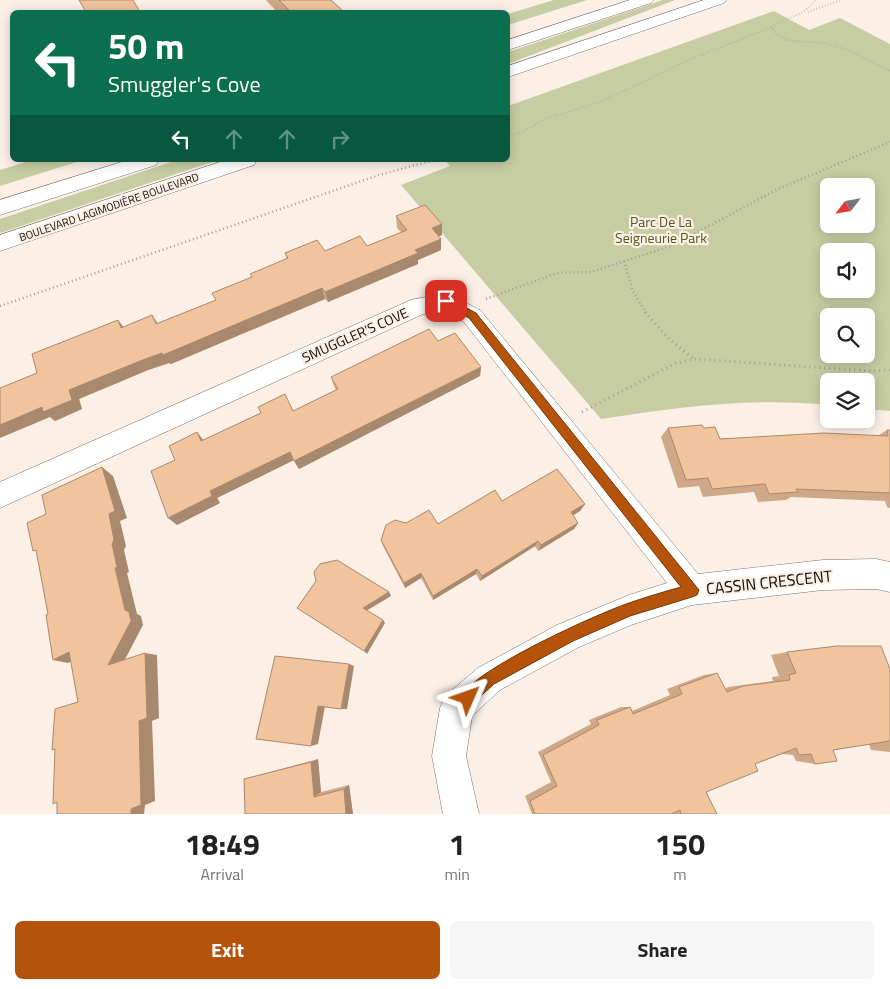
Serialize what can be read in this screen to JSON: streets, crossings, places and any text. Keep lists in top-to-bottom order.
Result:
{
  "streets": {
    "main road": ["BOULEVARD LAGIMODIÈRE BOULEVARD"],
    "street": ["SMUGGLER'S COVE", "CASSIN CRESCENT"]
  },
  "crossings": [
    ["SMUGGLER'S COVE", "CASSIN CRESCENT"]
  ],
  "parks": ["Parc De La Seigneurie Park"],
  "north": "bottom left",
  "page": {
    "turn": ["50 m", "Smuggler's Cove"],
    "eta": [
      "18:49",
      "Arrival",
      "1",
      "min",
      "150",
      "m"
    ],
    "buttons": ["Exit", "Share"]
  }
}
